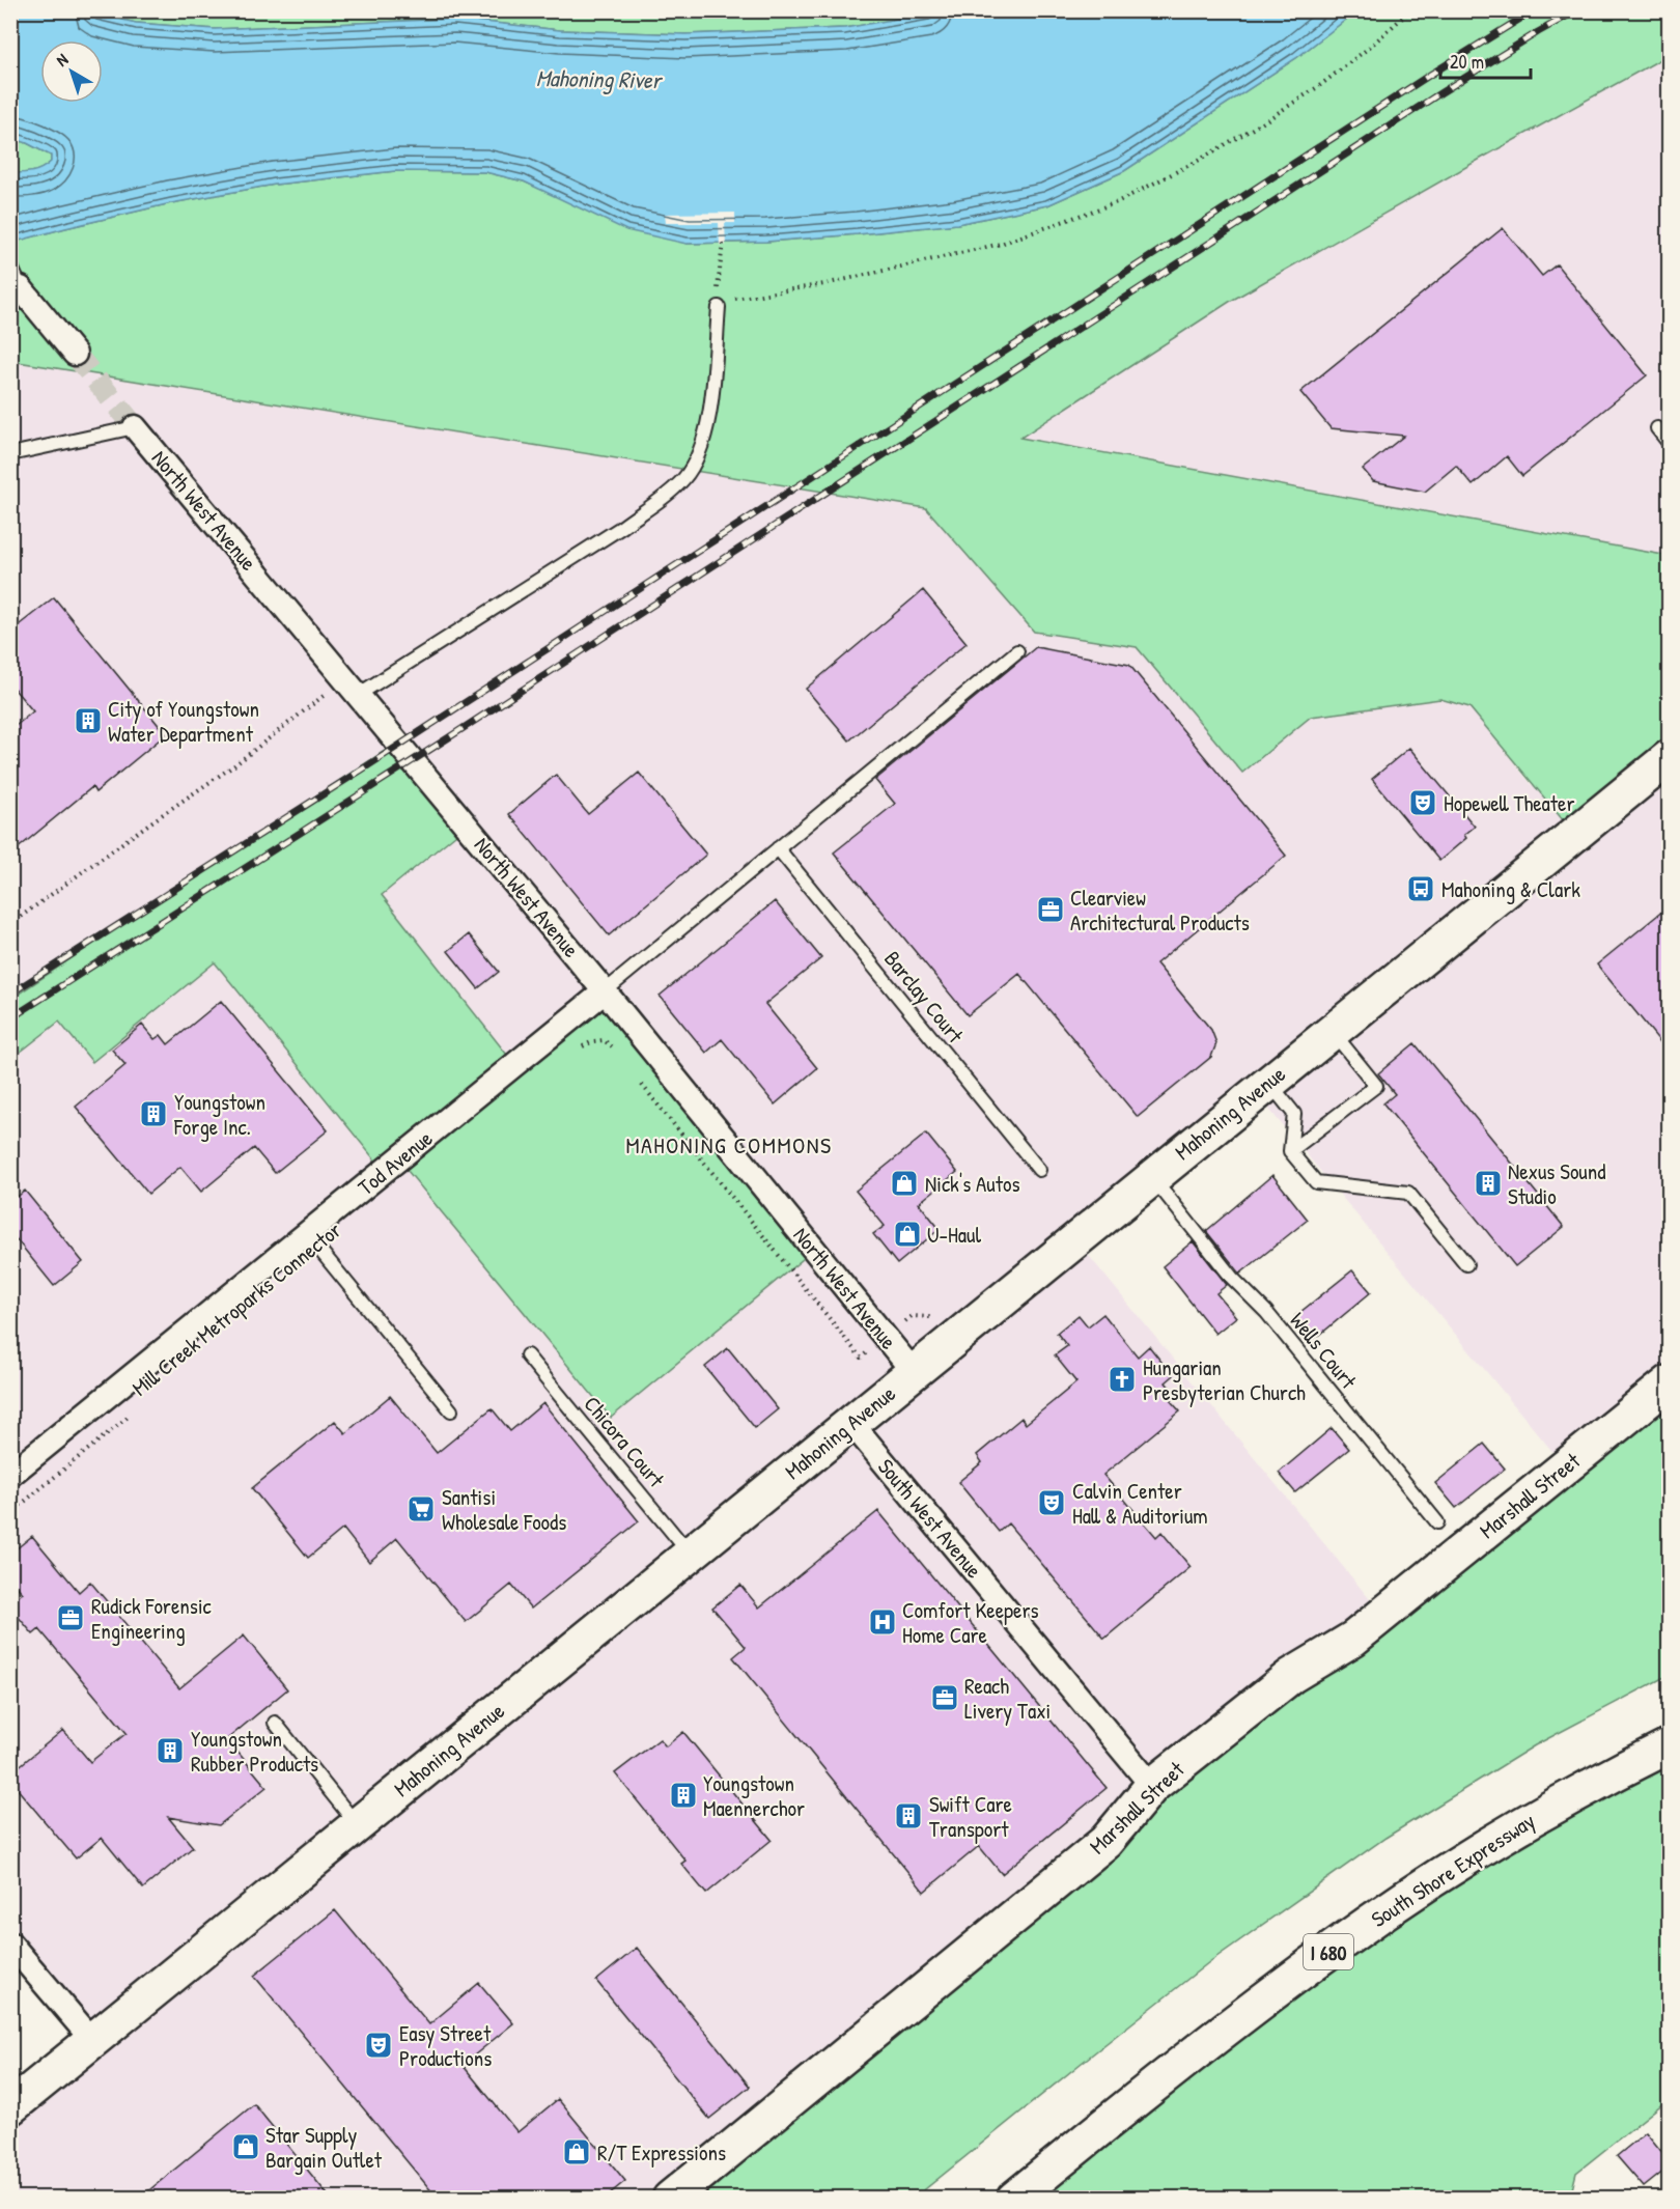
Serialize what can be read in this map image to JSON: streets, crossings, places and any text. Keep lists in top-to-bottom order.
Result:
{
  "streets": {
    "main road": [
      "Mahoning Avenue",
      "Marshall Street",
      "South Shore Expressway",
      "I 680"
    ],
    "street": ["North West Avenue", "Tod Avenue", "South West Avenue"],
    "lane": ["Barclay Court", "Wells Court", "Chicora Court"],
    "path": ["Mill Creek Metroparks Connector"]
  },
  "crossings": [
    ["North West Avenue", "Mahoning Avenue"],
    ["North West Avenue", "Tod Avenue"],
    ["Barclay Court", "Tod Avenue"],
    ["Mahoning Avenue", "Wells Court"],
    ["Mahoning Avenue", "Chicora Court"],
    ["Mahoning Avenue", "South West Avenue"],
    ["Marshall Street", "South West Avenue"]
  ],
  "districts": ["MAHONING COMMONS"],
  "water": ["Mahoning River"],
  "places": {
    "building": [
      "City of Youngstown Water Department",
      "Youngstown Forge Inc.",
      "Nexus Sound Studio",
      "Youngstown Rubber Products",
      "Youngstown Maennerchor",
      "Swift Care Transport"
    ],
    "theatre": ["Hopewell Theater", "Calvin Center Hall & Auditorium", "Easy Street Productions"],
    "bus stop": ["Mahoning & Clark"],
    "office": ["Clearview Architectural Products", "Rudick Forensic Engineering", "Reach Livery Taxi"],
    "shop": [
      "Nick's Autos",
      "U-Haul",
      "Star Supply Bargain Outlet",
      "R/T Expressions"
    ],
    "church": ["Hungarian Presbyterian Church"],
    "supermarket": ["Santisi Wholesale Foods"],
    "hospital": ["Comfort Keepers Home Care"]
  },
  "scale_bar": "20 m",
  "north": "top left"
}
